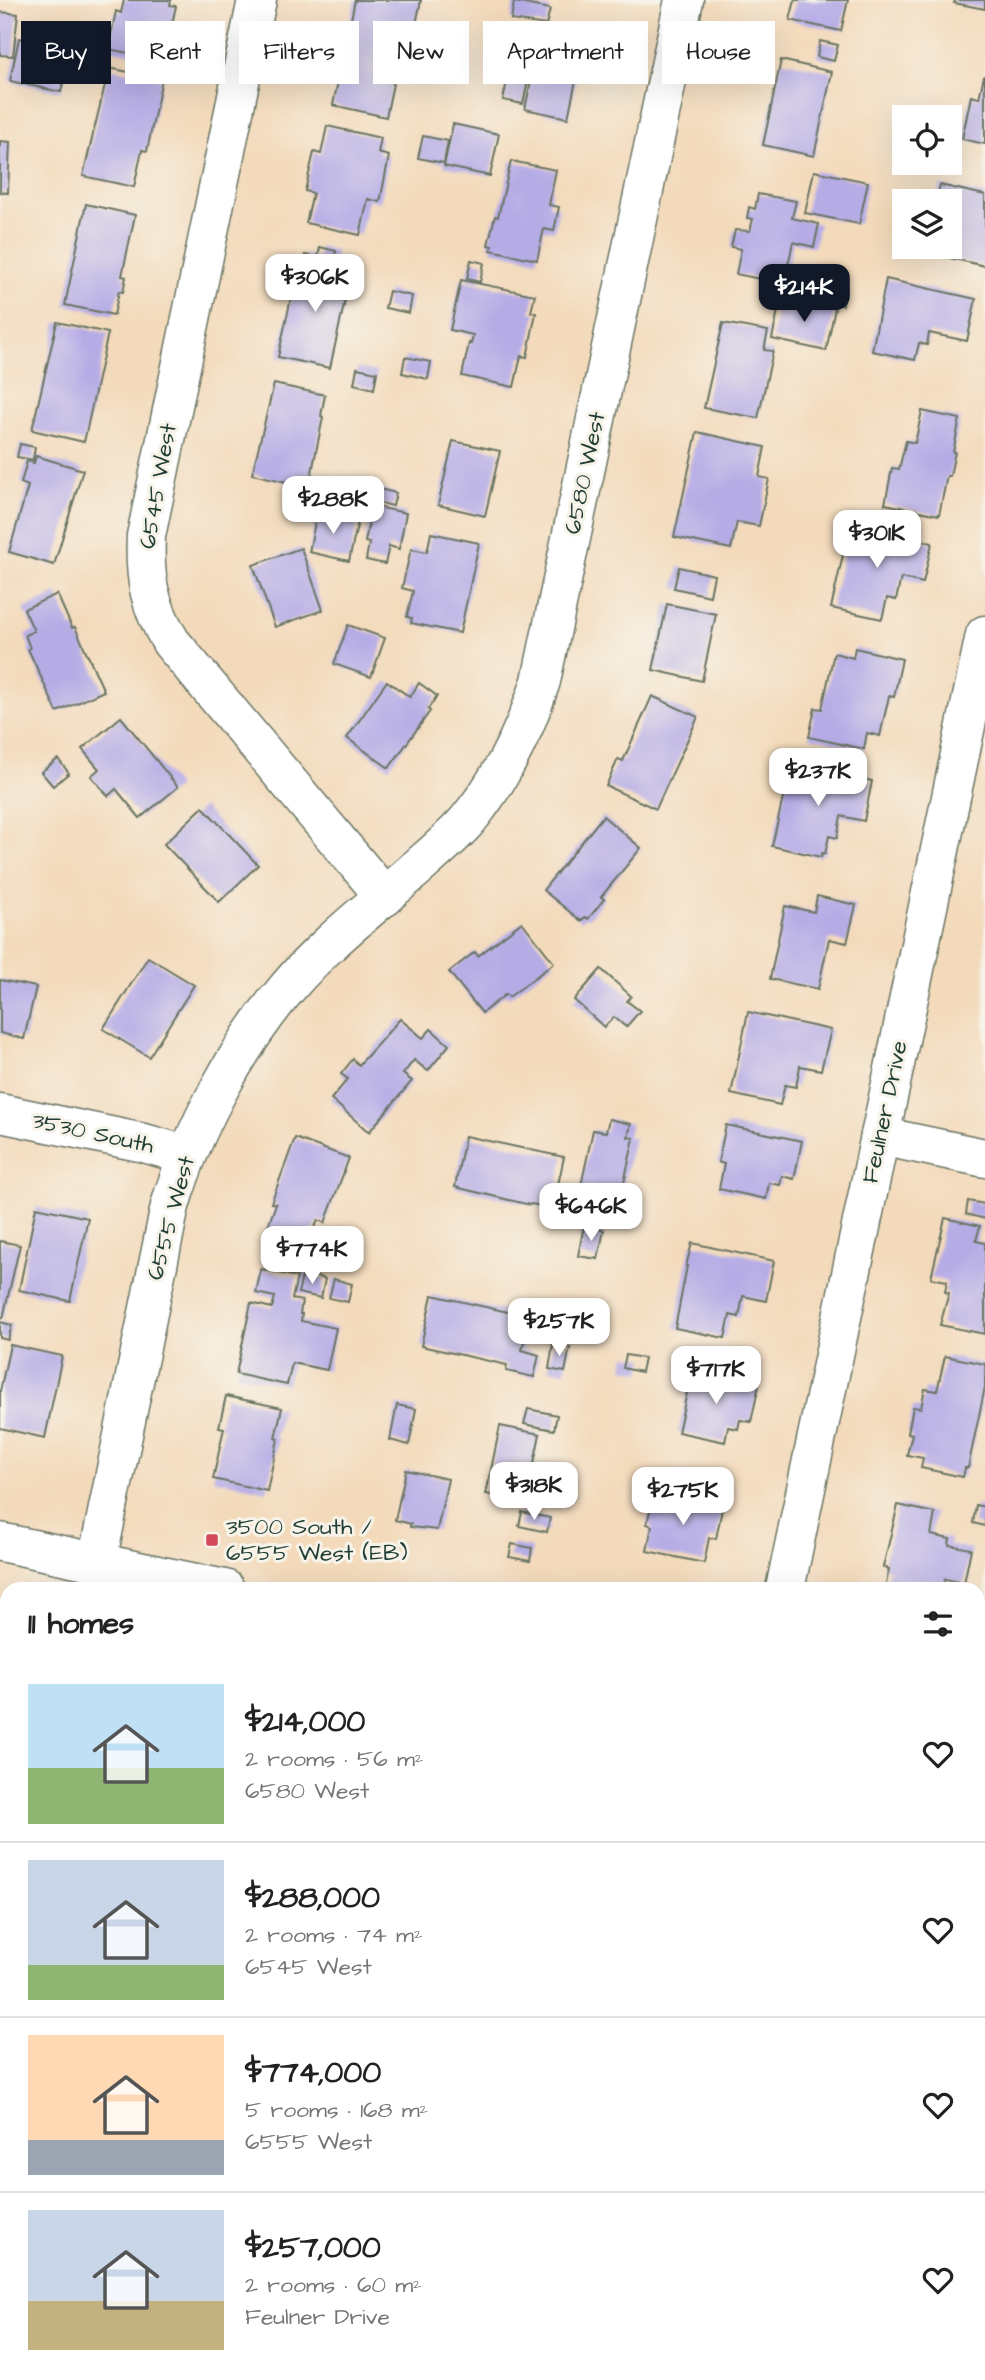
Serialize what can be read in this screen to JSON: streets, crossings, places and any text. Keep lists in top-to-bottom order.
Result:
{
  "streets": {
    "street": [
      "6580 West",
      "6545 West",
      "Feulner Drive",
      "3530 South",
      "6555 West"
    ]
  },
  "crossings": [
    ["6580 West", "6545 West"],
    ["6580 West", "6555 West"],
    ["6545 West", "6555 West"],
    ["3530 South", "6555 West"]
  ],
  "places": {
    "transit": ["3500 South / 6555 West (EB)"]
  },
  "page": {
    "chip": [
      "Buy",
      "Rent",
      "Filters",
      "New",
      "Apartment",
      "House"
    ],
    "price": [
      "$306K",
      "$214K",
      "$288K",
      "$301K",
      "$237K",
      "$646K",
      "$774K",
      "$257K",
      "$717K",
      "$318K",
      "$275K"
    ],
    "heading": "11 homes",
    "list": [
      {
        "name": "$214,000",
        "note": "2 rooms · 56 m² · 6580 West"
      },
      {
        "name": "$288,000",
        "note": "2 rooms · 74 m² · 6545 West"
      },
      {
        "name": "$774,000",
        "note": "5 rooms · 168 m² · 6555 West"
      },
      {
        "name": "$257,000",
        "note": "2 rooms · 60 m² · Feulner Drive"
      }
    ]
  }
}
